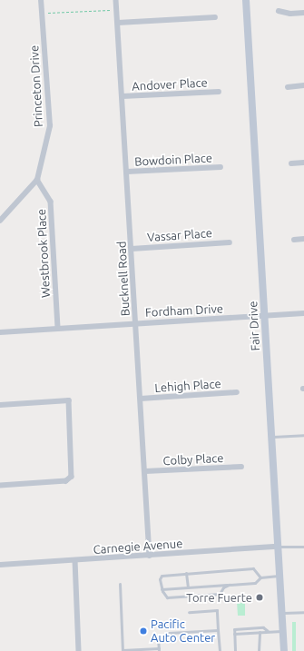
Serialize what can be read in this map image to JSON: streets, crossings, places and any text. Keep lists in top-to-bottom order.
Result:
{
  "streets": {
    "main road": ["Fair Drive"],
    "street": [
      "Andover Place",
      "Princeton Drive",
      "Bowdoin Place",
      "Vassar Place",
      "Westbrook Place",
      "Bucknell Road",
      "Fordham Drive",
      "Lehigh Place",
      "Colby Place",
      "Carnegie Avenue"
    ]
  },
  "crossings": [
    ["Andover Place", "Bucknell Road"],
    ["Princeton Drive", "Westbrook Place"],
    ["Bowdoin Place", "Bucknell Road"],
    ["Vassar Place", "Bucknell Road"],
    ["Westbrook Place", "Fordham Drive"],
    ["Bucknell Road", "Fordham Drive"],
    ["Bucknell Road", "Lehigh Place"],
    ["Bucknell Road", "Colby Place"],
    ["Bucknell Road", "Carnegie Avenue"],
    ["Fordham Drive", "Fair Drive"],
    ["Fair Drive", "Carnegie Avenue"]
  ],
  "places": ["Torre Fuerte", "Pacific Auto Center"]
}
